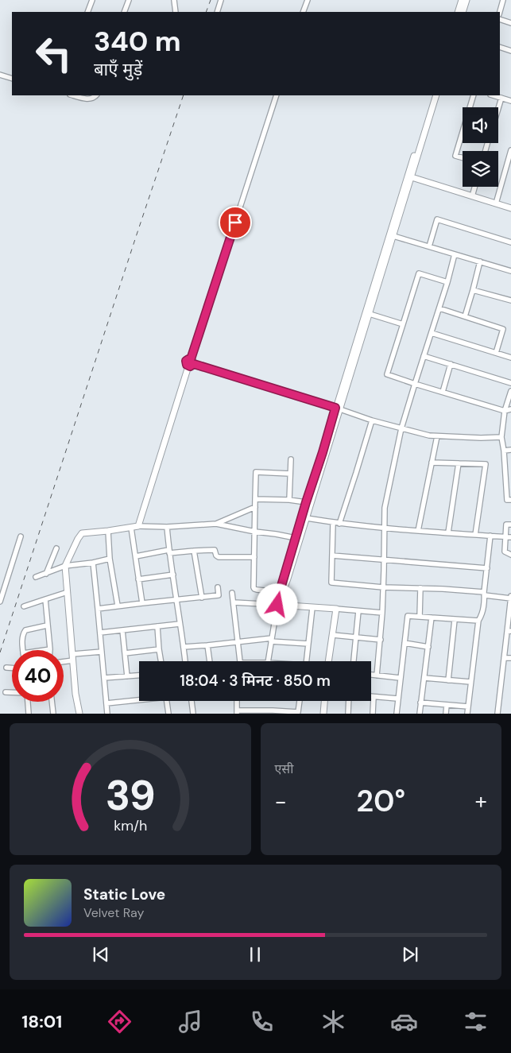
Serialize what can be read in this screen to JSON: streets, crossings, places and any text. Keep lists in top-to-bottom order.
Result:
{
  "page": {
    "turn": ["340 m", "बाएँ मुड़ें"],
    "limit": "40",
    "trip": "18:04 · 3 मिनट · 850 m",
    "tile": "एसी",
    "heat": ["−", "20°", "+"],
    "song": ["Static Love", "Velvet Ray"],
    "tabs": "18:01",
    "gauge": ["39", "km/h"]
  }
}
